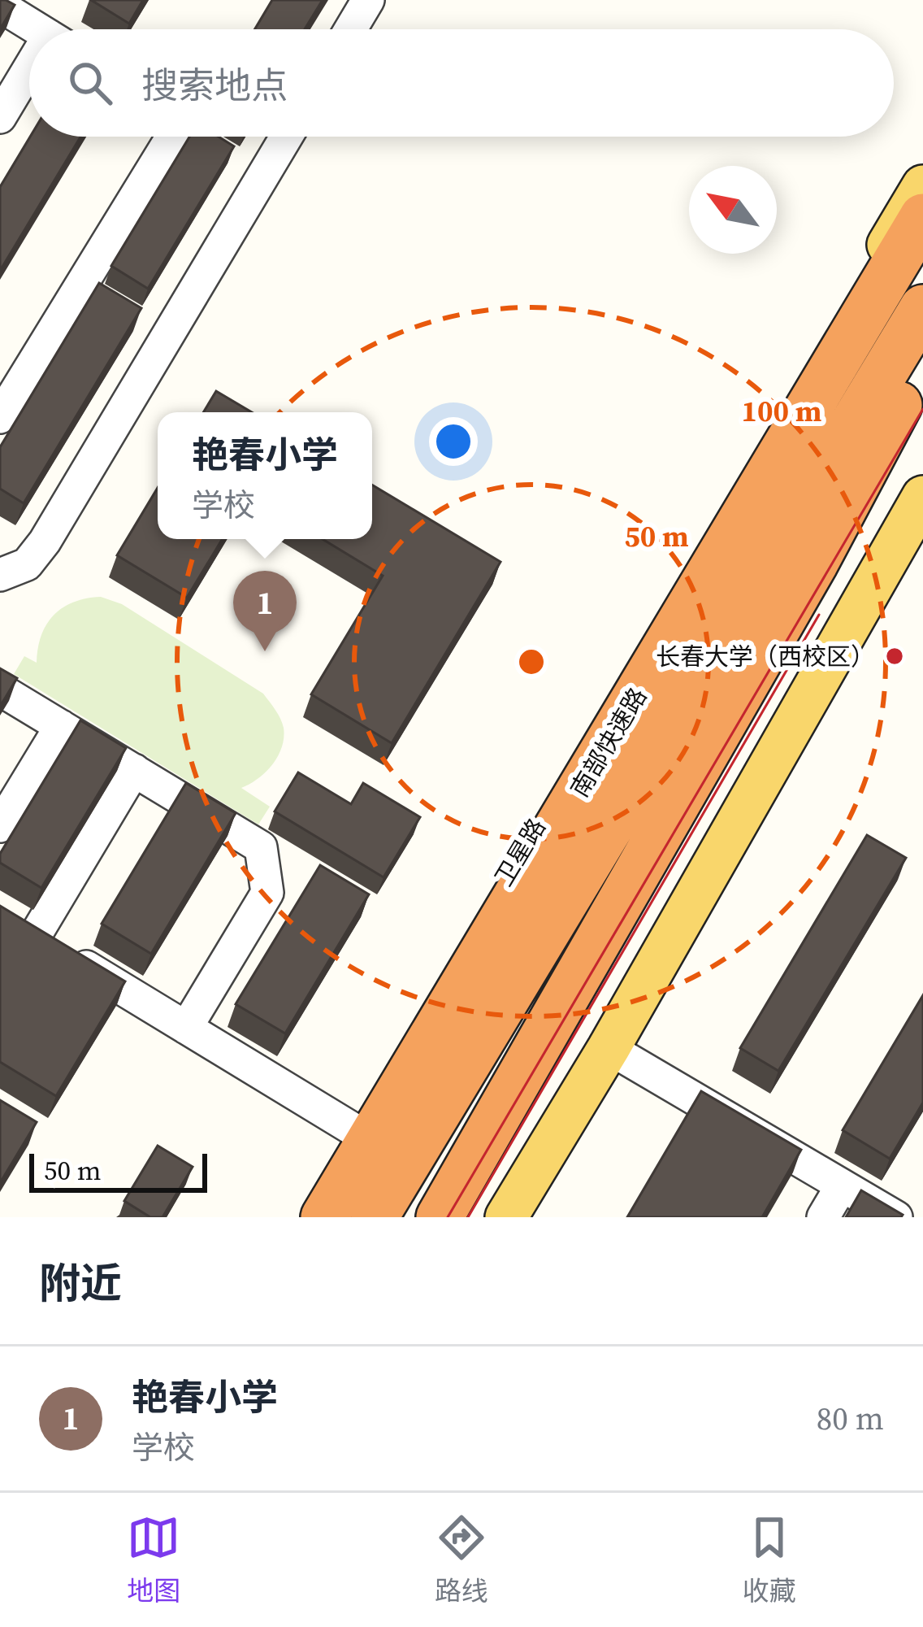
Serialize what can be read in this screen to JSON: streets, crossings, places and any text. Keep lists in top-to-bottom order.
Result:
{
  "streets": {
    "highway": ["南部快速路"],
    "main road": ["卫星路"]
  },
  "places": ["长春大学（西校区）"],
  "scale_bar": "50 m",
  "north": "top left",
  "page": {
    "search": "搜索地点",
    "popup": ["艳春小学", "学校"],
    "pins": "1",
    "scale": "50 m",
    "heading": "附近",
    "list": [
      {
        "mark": "1",
        "name": "艳春小学",
        "note": "学校",
        "value": "80 m"
      }
    ],
    "nav": ["地图", "路线", "收藏"]
  },
  "rings": ["100 m", "50 m"]
}
